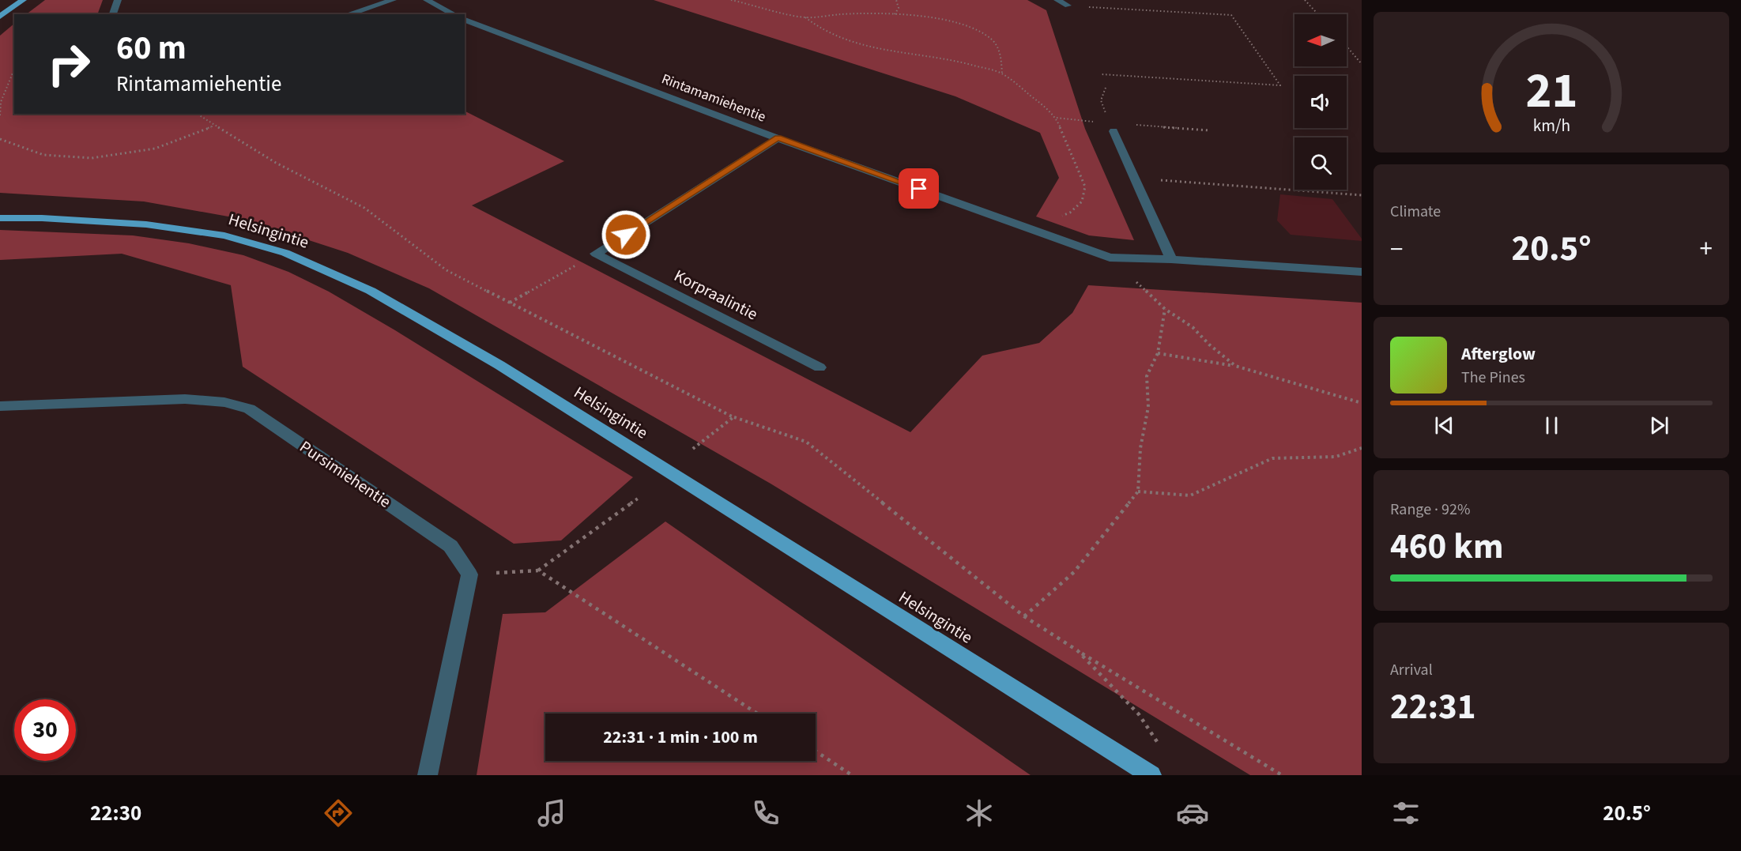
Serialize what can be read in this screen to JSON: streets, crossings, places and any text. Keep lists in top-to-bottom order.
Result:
{
  "streets": {
    "main road": ["Helsingintie"],
    "street": ["Rintamamiehentie", "Korpraalintie", "Pursimiehentie"]
  },
  "north": "left",
  "page": {
    "turn": ["60 m", "Rintamamiehentie"],
    "tile": [
      "Climate",
      ["Range · 92%", "460 km"],
      ["Arrival", "22:31"]
    ],
    "heat": ["−", "20.5°", "+"],
    "song": ["Afterglow", "The Pines"],
    "limit": "30",
    "trip": "22:31 · 1 min · 100 m",
    "tabs": ["22:30", "20.5°"],
    "gauge": ["21", "km/h"]
  }
}
